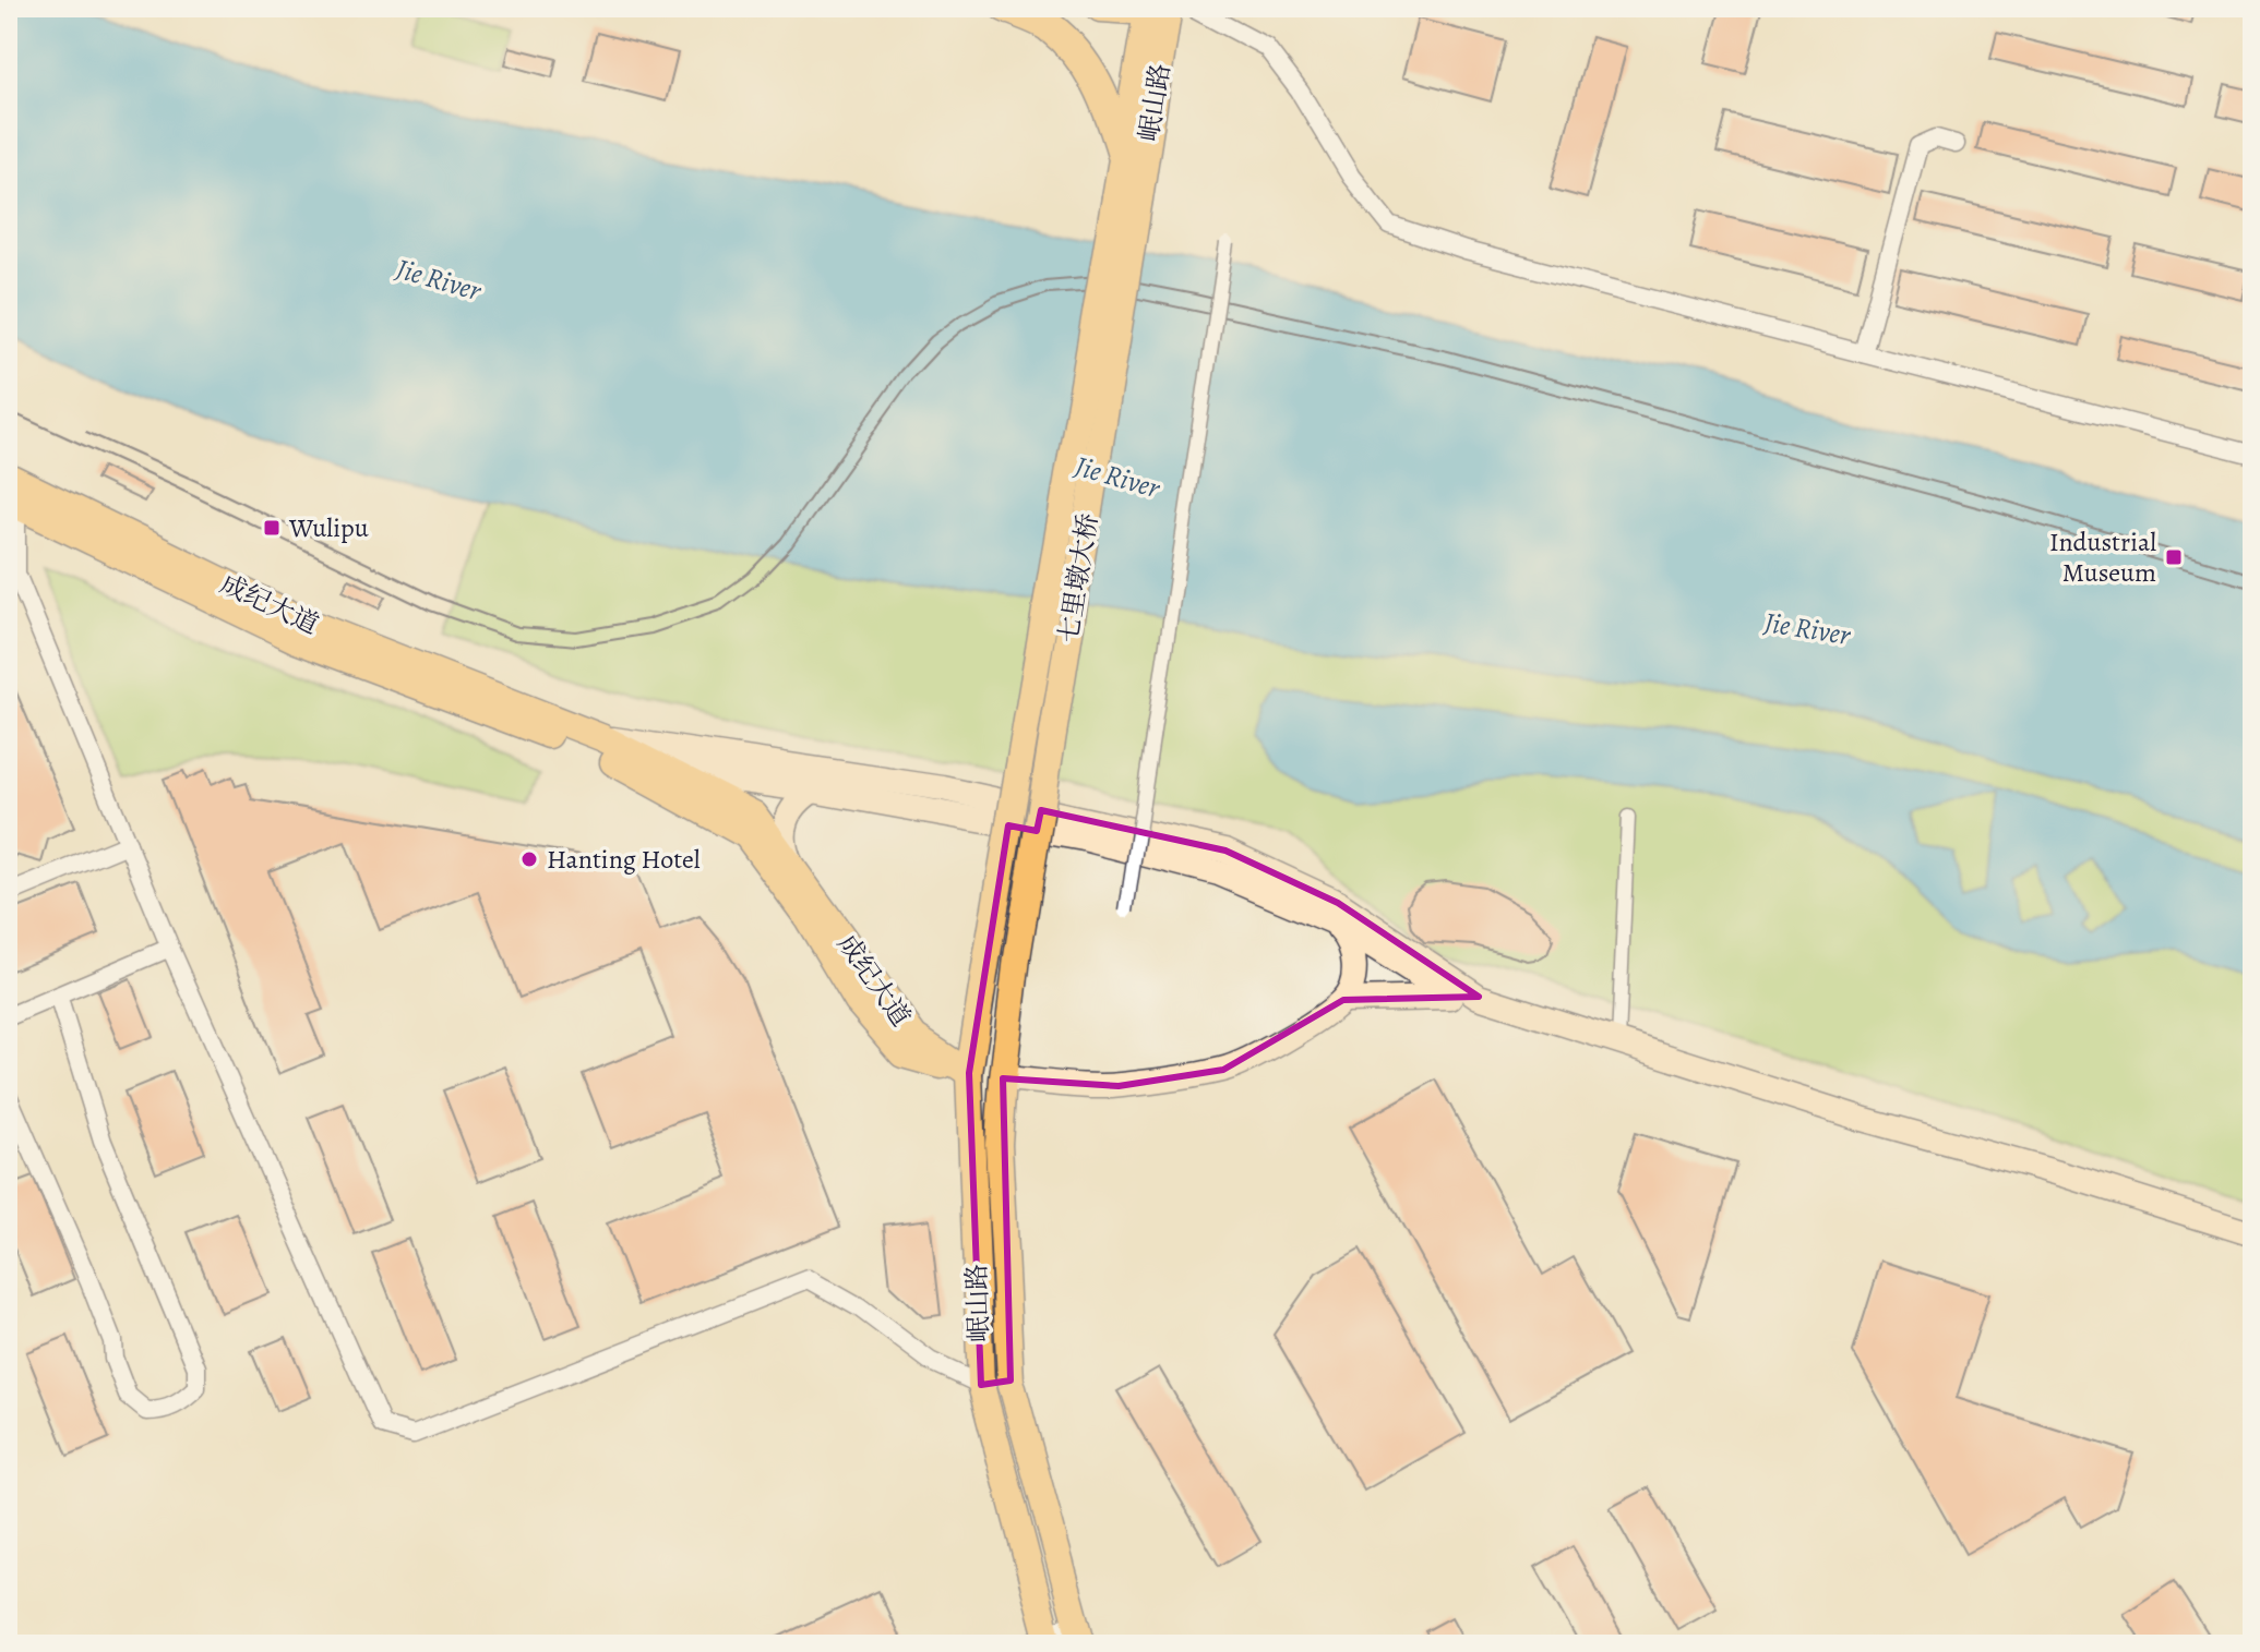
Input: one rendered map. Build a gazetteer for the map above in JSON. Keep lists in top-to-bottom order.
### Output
{
  "streets": {
    "main road": ["岷山路", "七里墩大桥", "成纪大道"]
  },
  "crossings": [
    ["岷山路", "七里墩大桥"],
    ["岷山路", "成纪大道"]
  ],
  "water": ["Jie River"],
  "places": {
    "transit": ["Wulipu", "Industrial Museum"],
    "other": ["Hanting Hotel"]
  }
}
